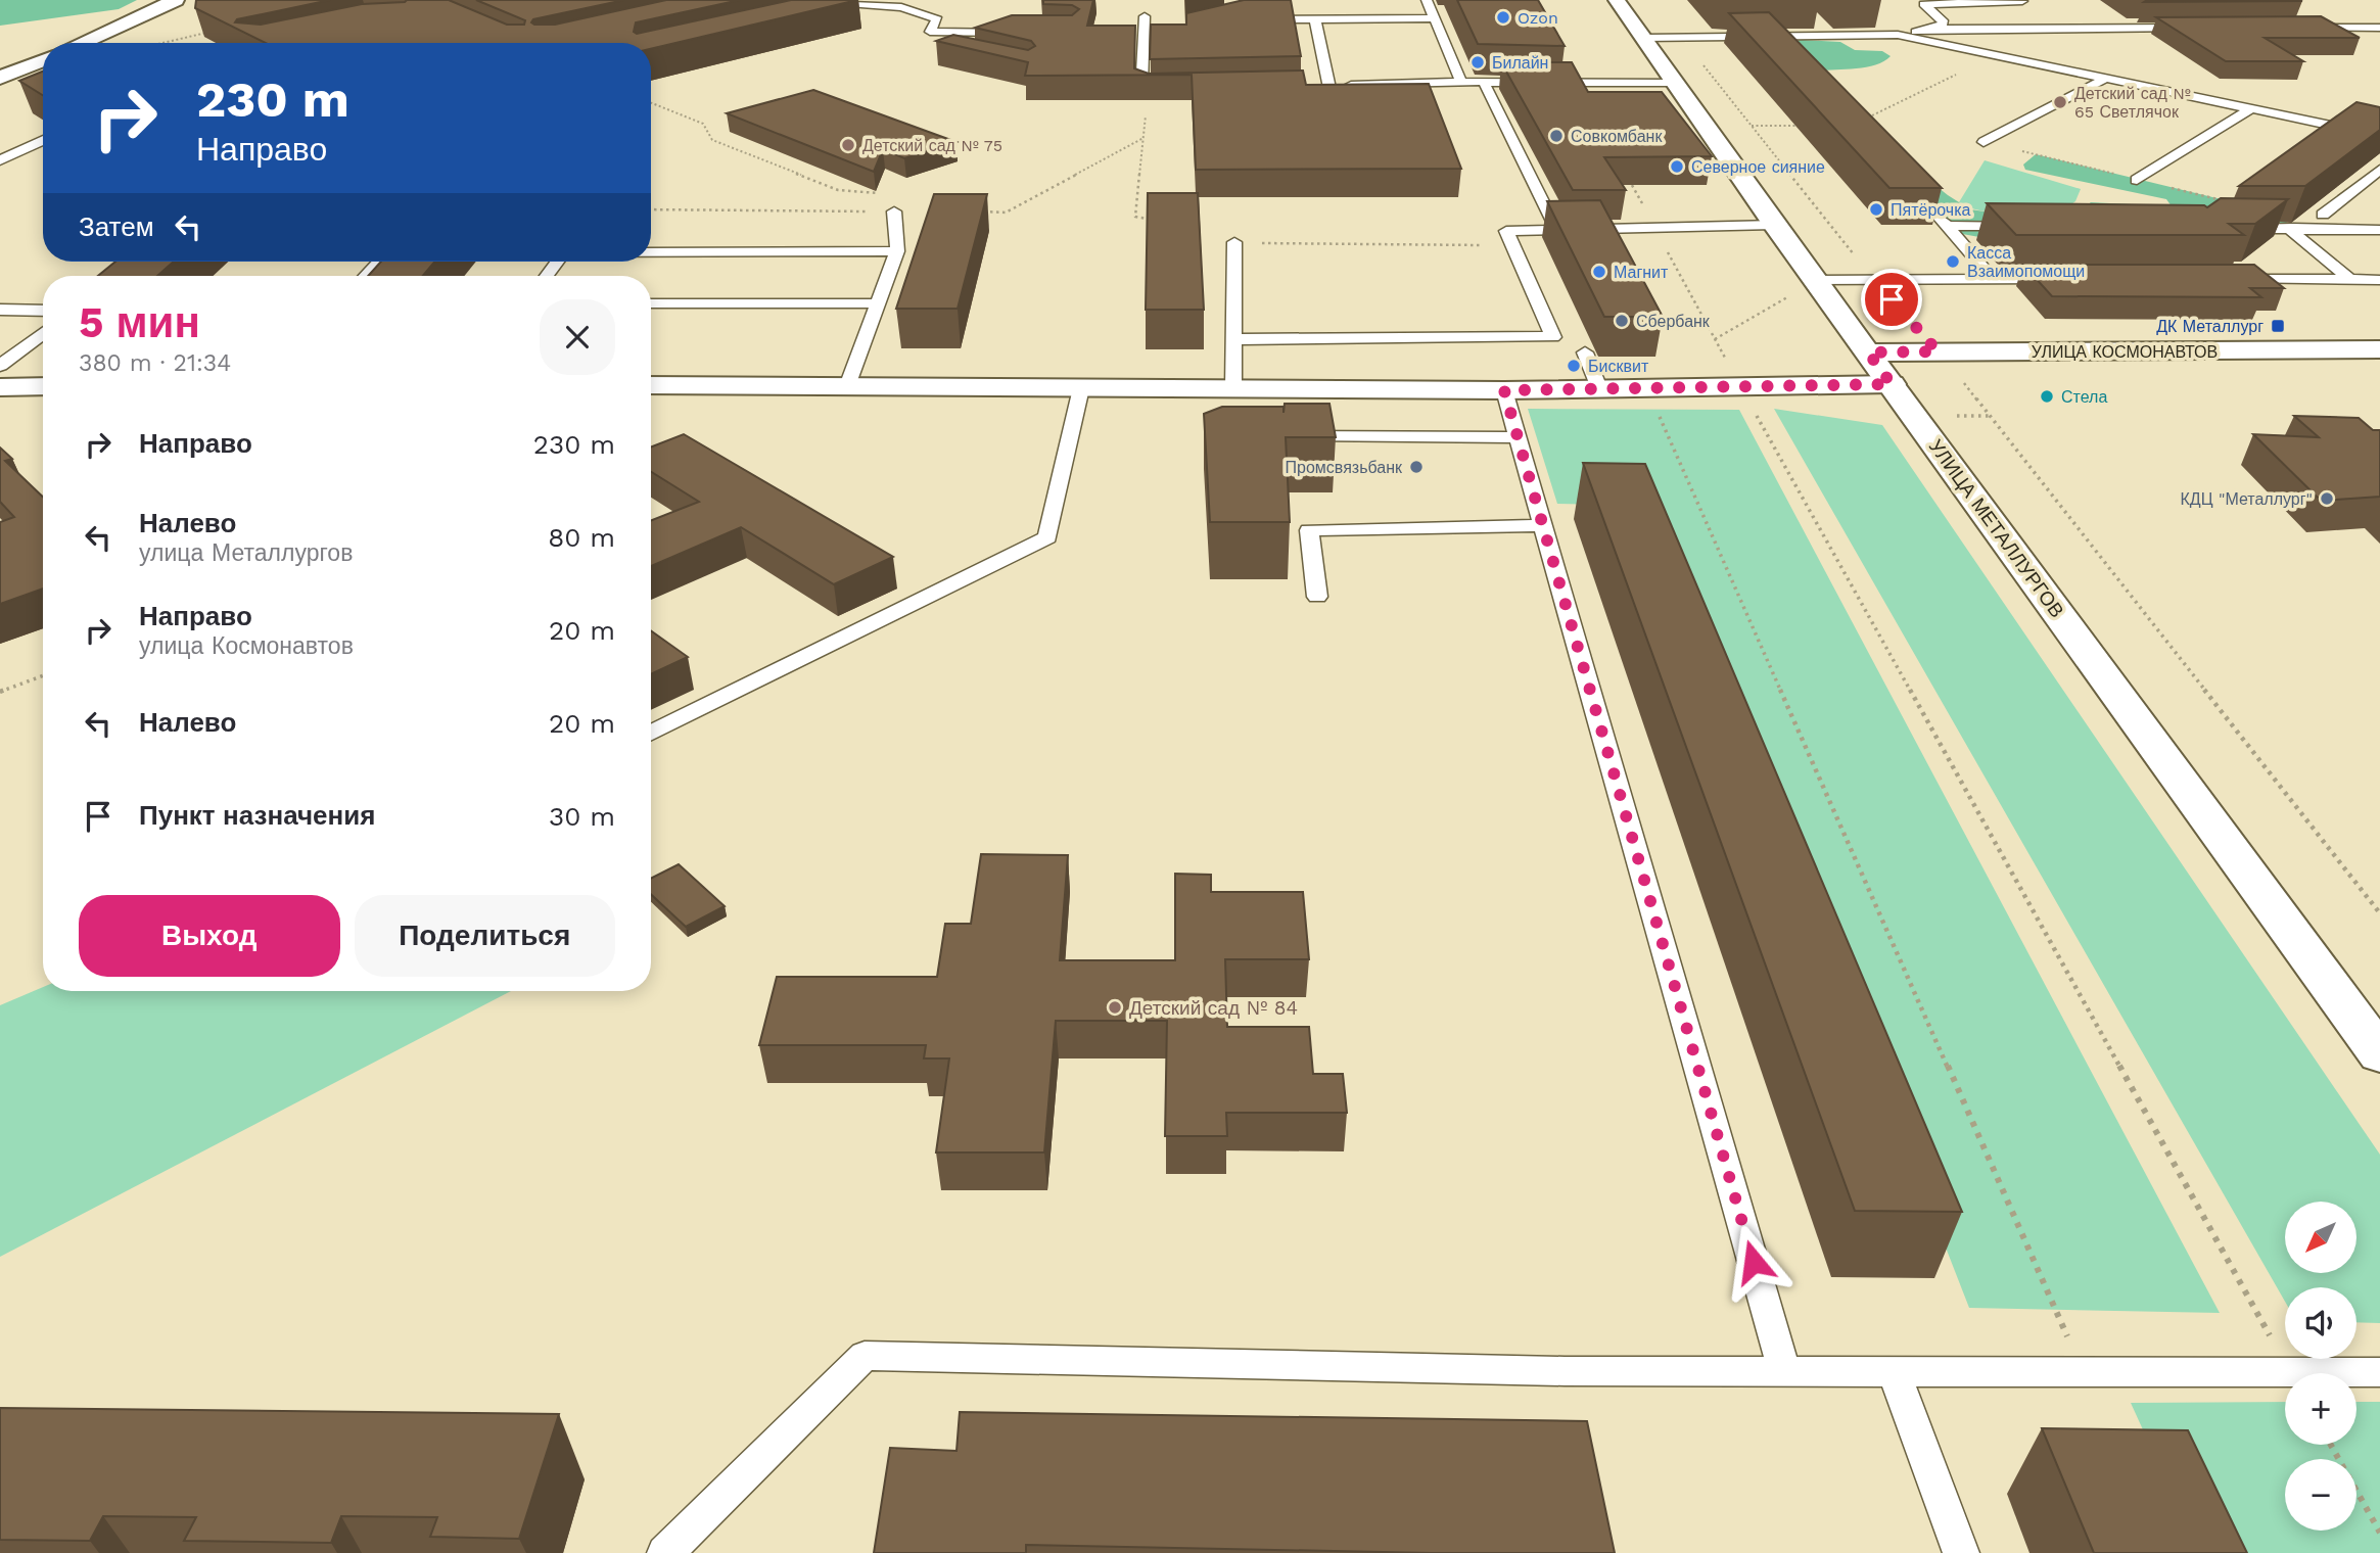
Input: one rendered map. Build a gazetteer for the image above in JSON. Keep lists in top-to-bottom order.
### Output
{
  "streets": {
    "main road": ["УЛИЦА КОСМОНАВТОВ", "УЛИЦА МЕТАЛЛУРГОВ"]
  },
  "crossings": [
    ["УЛИЦА КОСМОНАВТОВ", "УЛИЦА МЕТАЛЛУРГОВ"]
  ],
  "places": {
    "other": [
      "Ozon",
      "Билайн",
      "Детский сад № 65 Светлячок",
      "Совкомбанк",
      "Детский сад № 75",
      "Северное сияние",
      "Пятёрочка",
      "Касса Взаимопомощи",
      "Магнит",
      "Сбербанк",
      "Бисквит",
      "Стела",
      "Промсвязьбанк",
      "КДЦ \"Металлург\"",
      "Детский сад № 84"
    ],
    "transit": ["ДК Металлург"]
  },
  "north": "bottom left",
  "page": {
    "turn": ["230 m", "Направо"],
    "then": "Затем",
    "heading": ["5 мин", "380 m · 21:34"],
    "list": [
      {
        "name": "Направо",
        "value": "230 m"
      },
      {
        "name": "Налево",
        "note": "улица Металлургов",
        "value": "80 m"
      },
      {
        "name": "Направо",
        "note": "улица Космонавтов",
        "value": "20 m"
      },
      {
        "name": "Налево",
        "value": "20 m"
      },
      {
        "name": "Пункт назначения",
        "value": "30 m"
      }
    ],
    "buttons": ["Выход", "Поделиться"],
    "map_buttons": ["+", "−"]
  }
}
